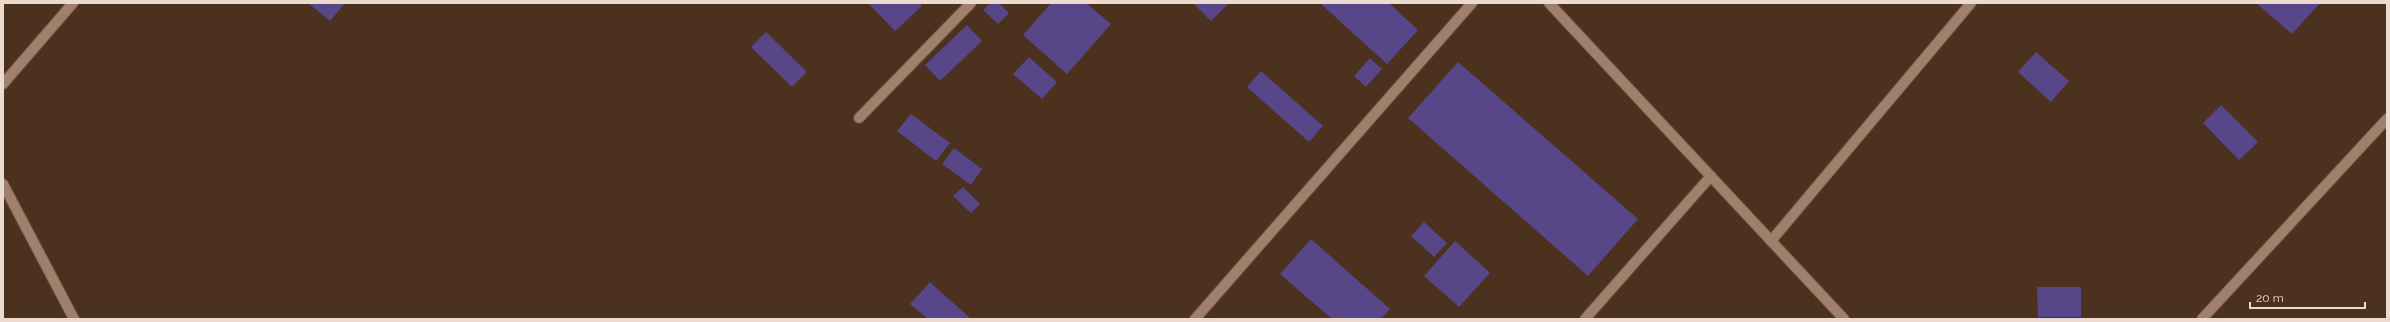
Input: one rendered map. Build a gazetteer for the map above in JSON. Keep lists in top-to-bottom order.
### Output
{
  "scale_bar": "20 m"
}
